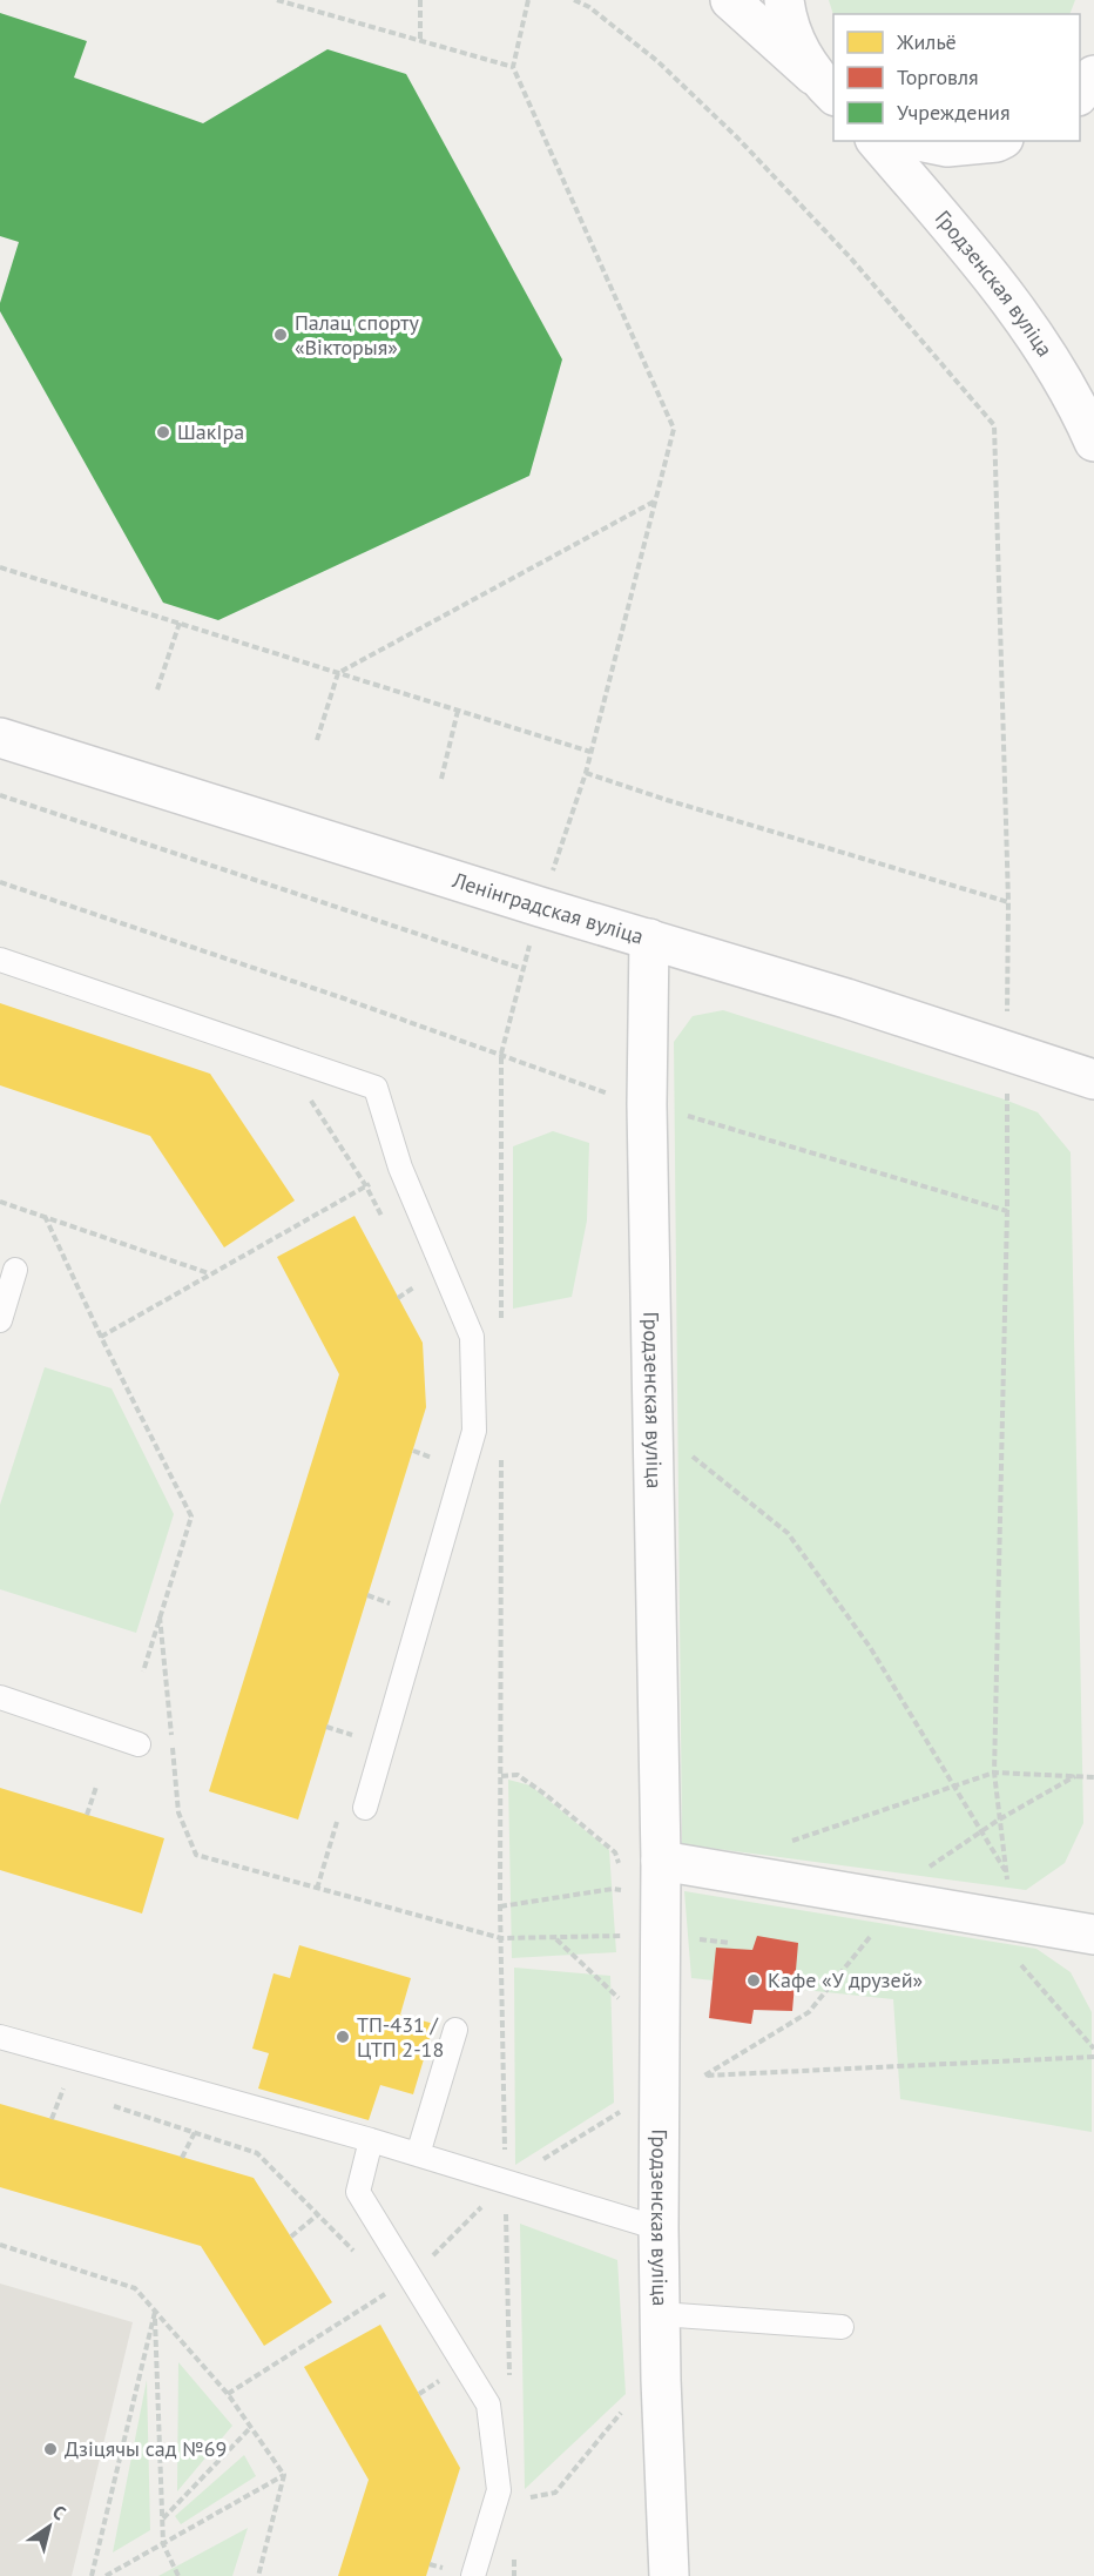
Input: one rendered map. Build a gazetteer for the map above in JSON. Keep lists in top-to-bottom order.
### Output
{
  "streets": {
    "street": ["Гродзенская вуліца", "Ленінградская вуліца"]
  },
  "crossings": [
    ["Гродзенская вуліца", "Ленінградская вуліца"]
  ],
  "places": [
    "Палац спорту «Вікторыя»",
    "ШакІра",
    "Кафе «У друзей»",
    "ТП-431 / ЦТП 2-18",
    "Дзіцячы сад №69"
  ],
  "legend": ["Жильё", "Торговля", "Учреждения"],
  "north": "top right"
}
